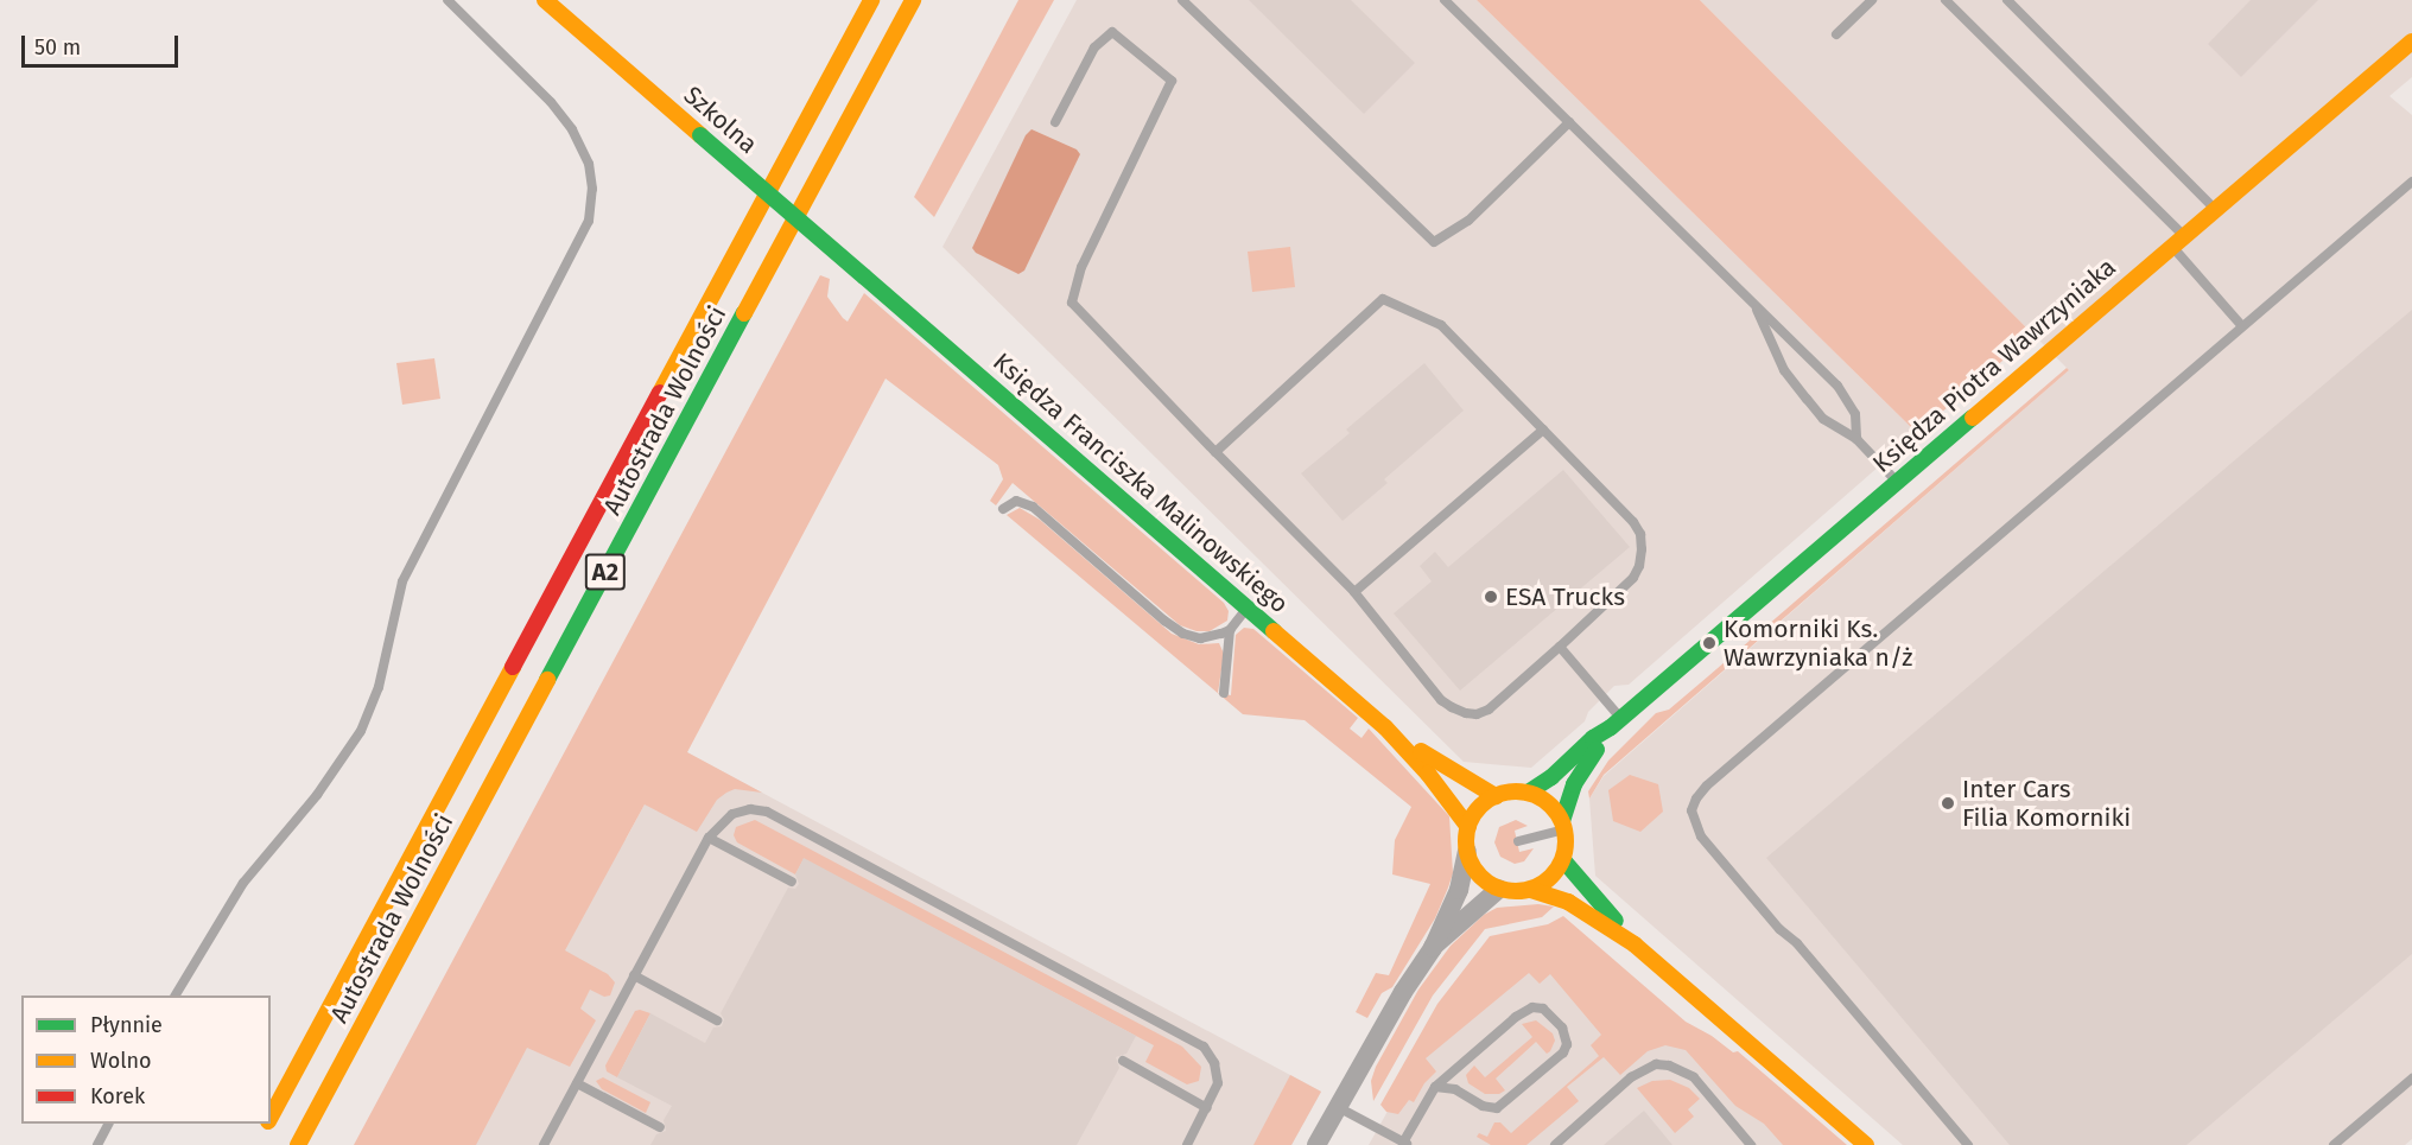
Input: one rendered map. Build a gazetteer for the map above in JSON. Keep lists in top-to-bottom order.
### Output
{
  "streets": {
    "main road": [
      "Szkolna",
      "Księdza Piotra Wawrzyniaka",
      "Autostrada Wolności",
      "Księdza Franciszka Malinowskiego",
      "A2"
    ]
  },
  "crossings": [
    ["Szkolna", "Księdza Franciszka Malinowskiego"],
    ["Księdza Piotra Wawrzyniaka", "Księdza Franciszka Malinowskiego"]
  ],
  "places": ["ESA Trucks", "Komorniki Ks. Wawrzyniaka n/ż", "Inter Cars Filia Komorniki"],
  "legend": ["Płynnie", "Wolno", "Korek"],
  "scale_bar": "50 m"
}
